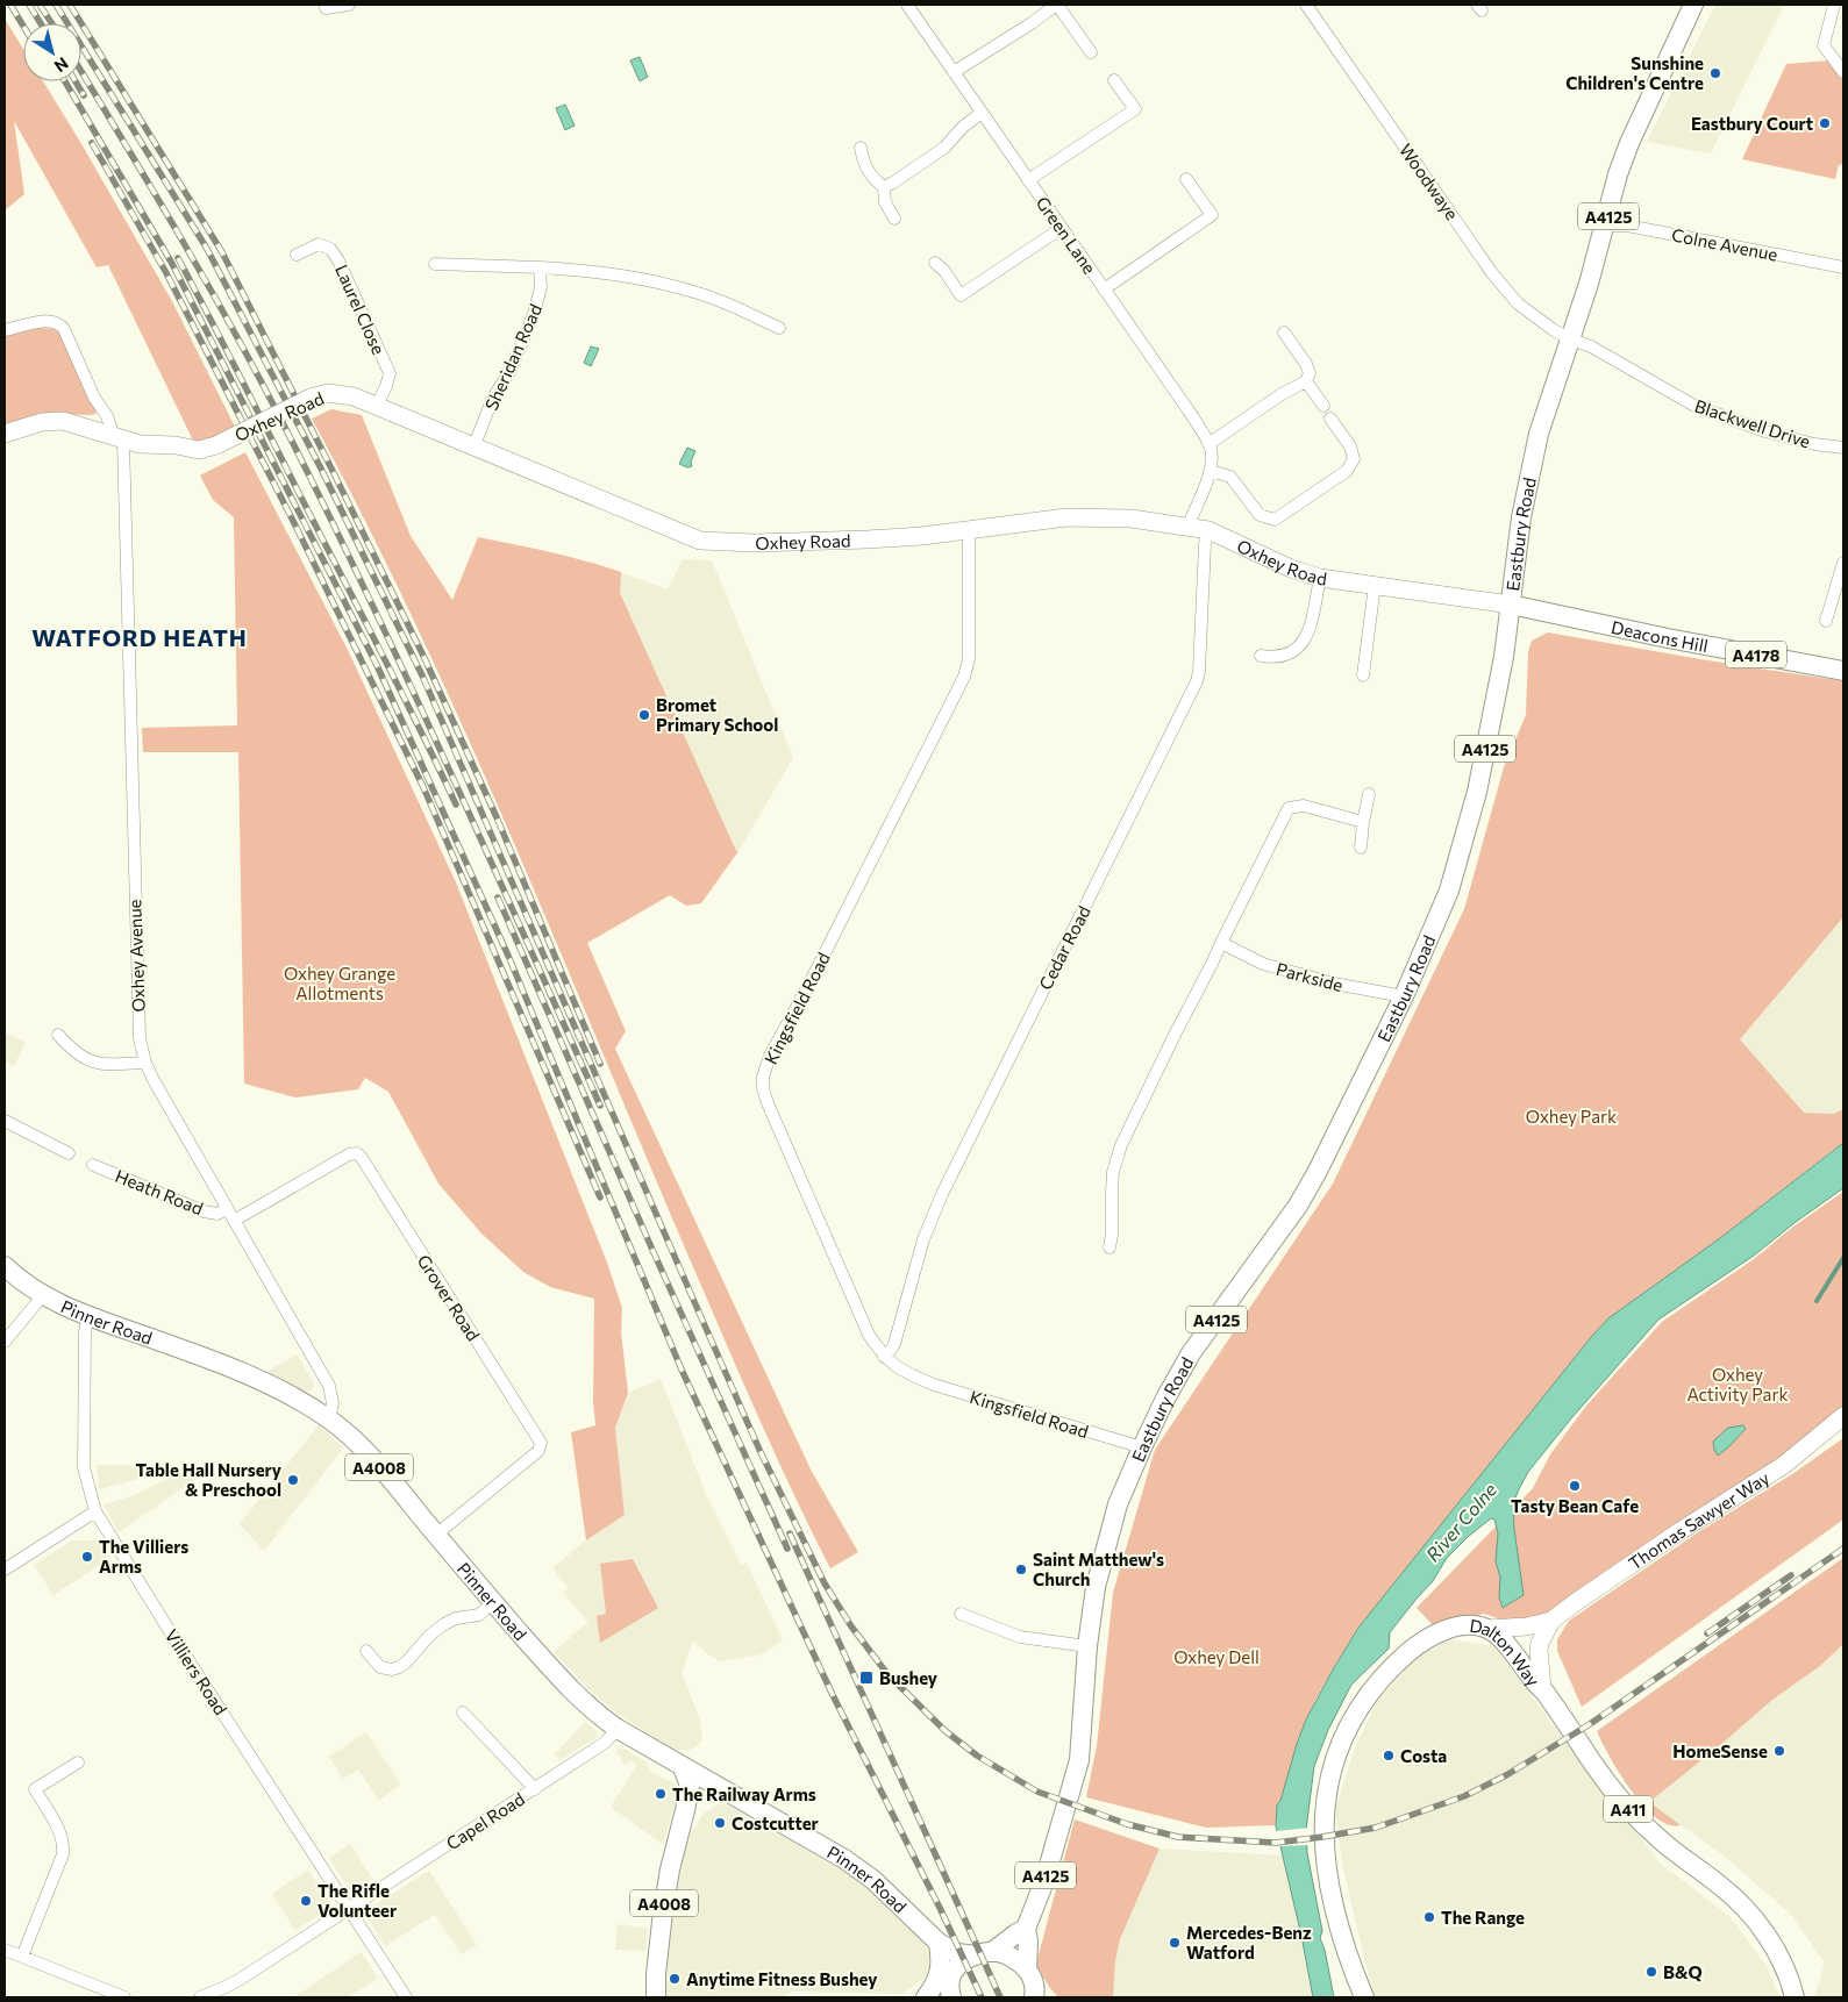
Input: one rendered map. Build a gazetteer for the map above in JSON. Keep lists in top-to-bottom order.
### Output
{
  "streets": {
    "main road": [
      "A4125",
      "Eastbury Road",
      "Deacons Hill",
      "A4178",
      "Pinner Road",
      "A4008",
      "Dalton Way",
      "A411"
    ],
    "street": [
      "Woodwaye",
      "Green Lane",
      "Colne Avenue",
      "Laurel Close",
      "Sheridan Road",
      "Oxhey Road",
      "Blackwell Drive",
      "Cedar Road",
      "Oxhey Avenue",
      "Parkside",
      "Kingsfield Road",
      "Heath Road",
      "Grover Road",
      "Thomas Sawyer Way",
      "Villiers Road",
      "Capel Road"
    ]
  },
  "crossings": [
    ["Woodwaye", "Blackwell Drive"],
    ["Woodwaye", "Eastbury Road"],
    ["Green Lane", "Oxhey Road"],
    ["Colne Avenue", "Eastbury Road"],
    ["Laurel Close", "Oxhey Road"],
    ["Sheridan Road", "Oxhey Road"],
    ["Oxhey Road", "Eastbury Road"],
    ["Oxhey Road", "Deacons Hill"],
    ["Oxhey Road", "Cedar Road"],
    ["Oxhey Road", "Oxhey Avenue"],
    ["Oxhey Road", "Kingsfield Road"],
    ["Blackwell Drive", "Eastbury Road"],
    ["Eastbury Road", "Deacons Hill"],
    ["Eastbury Road", "Parkside"],
    ["Eastbury Road", "Kingsfield Road"],
    ["Eastbury Road", "Pinner Road"],
    ["Cedar Road", "Kingsfield Road"],
    ["Oxhey Avenue", "Heath Road"],
    ["Oxhey Avenue", "Grover Road"],
    ["Oxhey Avenue", "Pinner Road"],
    ["Grover Road", "Pinner Road"],
    ["Pinner Road", "A4008"],
    ["Pinner Road", "Villiers Road"],
    ["Pinner Road", "Capel Road"],
    ["Thomas Sawyer Way", "Dalton Way"],
    ["Villiers Road", "Capel Road"]
  ],
  "districts": ["WATFORD HEATH"],
  "water": ["River Colne"],
  "parks": [
    "Oxhey Grange Allotments",
    "Oxhey Park",
    "Oxhey Activity Park",
    "Oxhey Dell"
  ],
  "places": {
    "other": [
      "Sunshine Children's Centre",
      "Eastbury Court",
      "Bromet Primary School",
      "Table Hall Nursery & Preschool",
      "Tasty Bean Cafe",
      "The Villiers Arms",
      "Saint Matthew's Church",
      "HomeSense",
      "Costa",
      "The Railway Arms",
      "Costcutter",
      "The Rifle Volunteer",
      "The Range",
      "Mercedes-Benz Watford",
      "B&Q",
      "Anytime Fitness Bushey"
    ],
    "transit": ["Bushey"]
  },
  "north": "bottom right"
}
